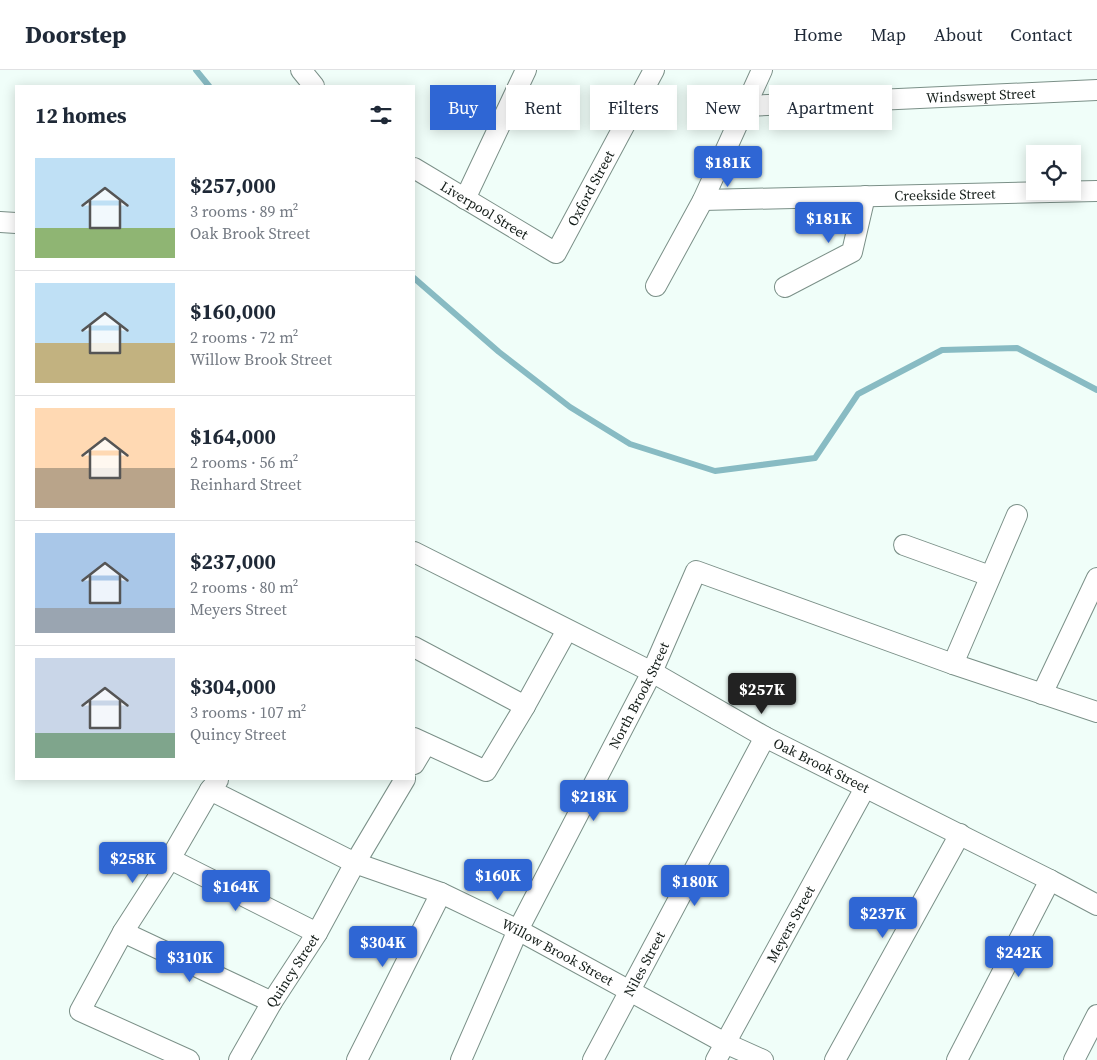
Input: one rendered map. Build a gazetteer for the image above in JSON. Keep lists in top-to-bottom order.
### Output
{
  "streets": {
    "street": [
      "Windswept Street",
      "Oxford Street",
      "Creekside Street",
      "Liverpool Street",
      "North Brook Street",
      "Oak Brook Street",
      "Meyers Street",
      "Willow Brook Street",
      "Niles Street",
      "Quincy Street"
    ]
  },
  "crossings": [
    ["Oxford Street", "Liverpool Street"],
    ["North Brook Street", "Oak Brook Street"],
    ["North Brook Street", "Willow Brook Street"],
    ["Oak Brook Street", "Meyers Street"],
    ["Oak Brook Street", "Niles Street"],
    ["Meyers Street", "Willow Brook Street"],
    ["Willow Brook Street", "Niles Street"],
    ["Willow Brook Street", "Quincy Street"]
  ],
  "page": {
    "header": "Doorstep",
    "nav": [
      "Home",
      "Map",
      "About",
      "Contact"
    ],
    "chip": [
      "Buy",
      "Rent",
      "Filters",
      "New",
      "Apartment"
    ],
    "heading": "12 homes",
    "list": [
      {
        "name": "$257,000",
        "note": "3 rooms · 89 m² · Oak Brook Street"
      },
      {
        "name": "$160,000",
        "note": "2 rooms · 72 m² · Willow Brook Street"
      },
      {
        "name": "$164,000",
        "note": "2 rooms · 56 m² · Reinhard Street"
      },
      {
        "name": "$237,000",
        "note": "2 rooms · 80 m² · Meyers Street"
      },
      {
        "name": "$304,000",
        "note": "3 rooms · 107 m² · Quincy Street"
      }
    ],
    "price": [
      "$181K",
      "$181K",
      "$257K",
      "$218K",
      "$258K",
      "$160K",
      "$180K",
      "$164K",
      "$237K",
      "$304K",
      "$242K",
      "$310K"
    ]
  }
}
